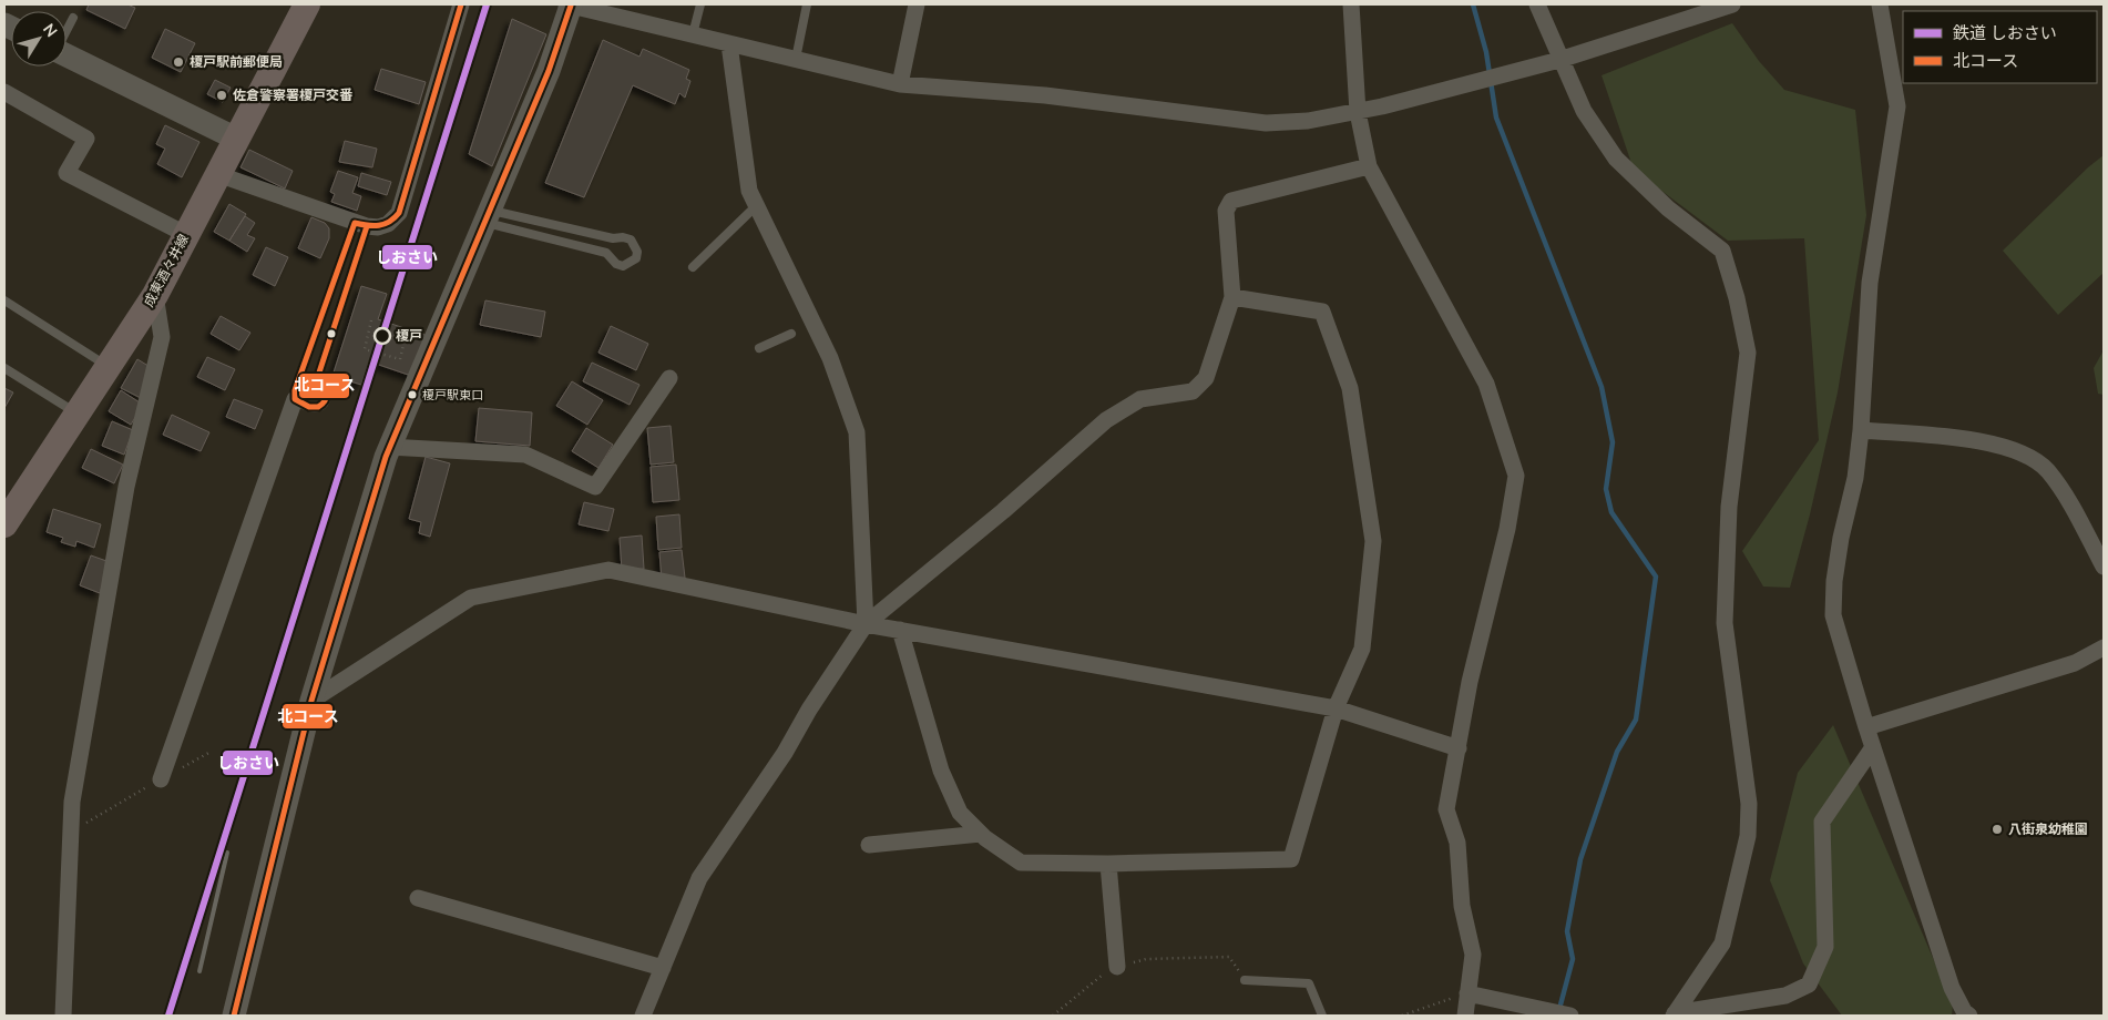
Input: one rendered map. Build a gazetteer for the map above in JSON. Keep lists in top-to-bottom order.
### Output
{
  "streets": {
    "main road": ["成東酒々井線"]
  },
  "places": [
    "榎戸駅前郵便局",
    "佐倉警察署榎戸交番",
    "榎戸",
    "榎戸駅東口",
    "八街泉幼稚園"
  ],
  "lines": ["rail line しおさい", "transit line 北コース"],
  "legend": ["鉄道 しおさい", "北コース"],
  "north": "top right"
}
